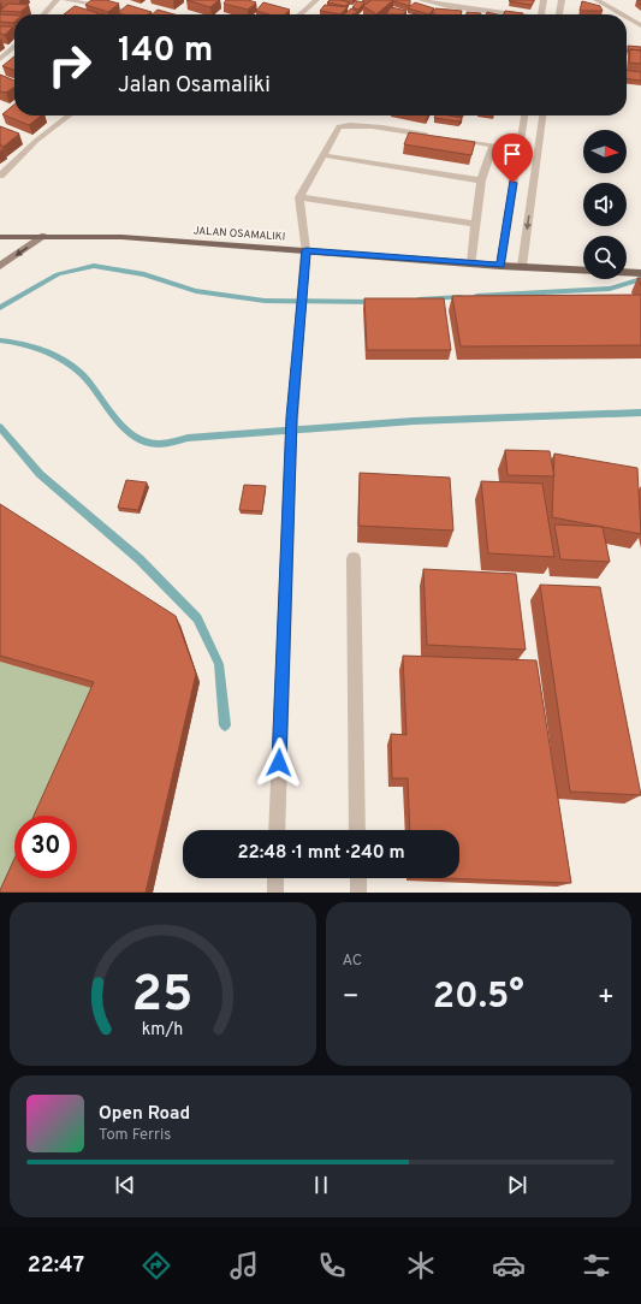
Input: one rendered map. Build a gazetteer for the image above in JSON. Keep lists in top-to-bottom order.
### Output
{
  "streets": {
    "main road": ["JALAN OSAMALIKI"]
  },
  "north": "right",
  "page": {
    "turn": ["140 m", "Jalan Osamaliki"],
    "limit": "30",
    "trip": "22:48 · 1 mnt · 240 m",
    "tile": "AC",
    "heat": ["−", "20.5°", "+"],
    "song": ["Open Road", "Tom Ferris"],
    "tabs": "22:47",
    "gauge": ["25", "km/h"]
  }
}
